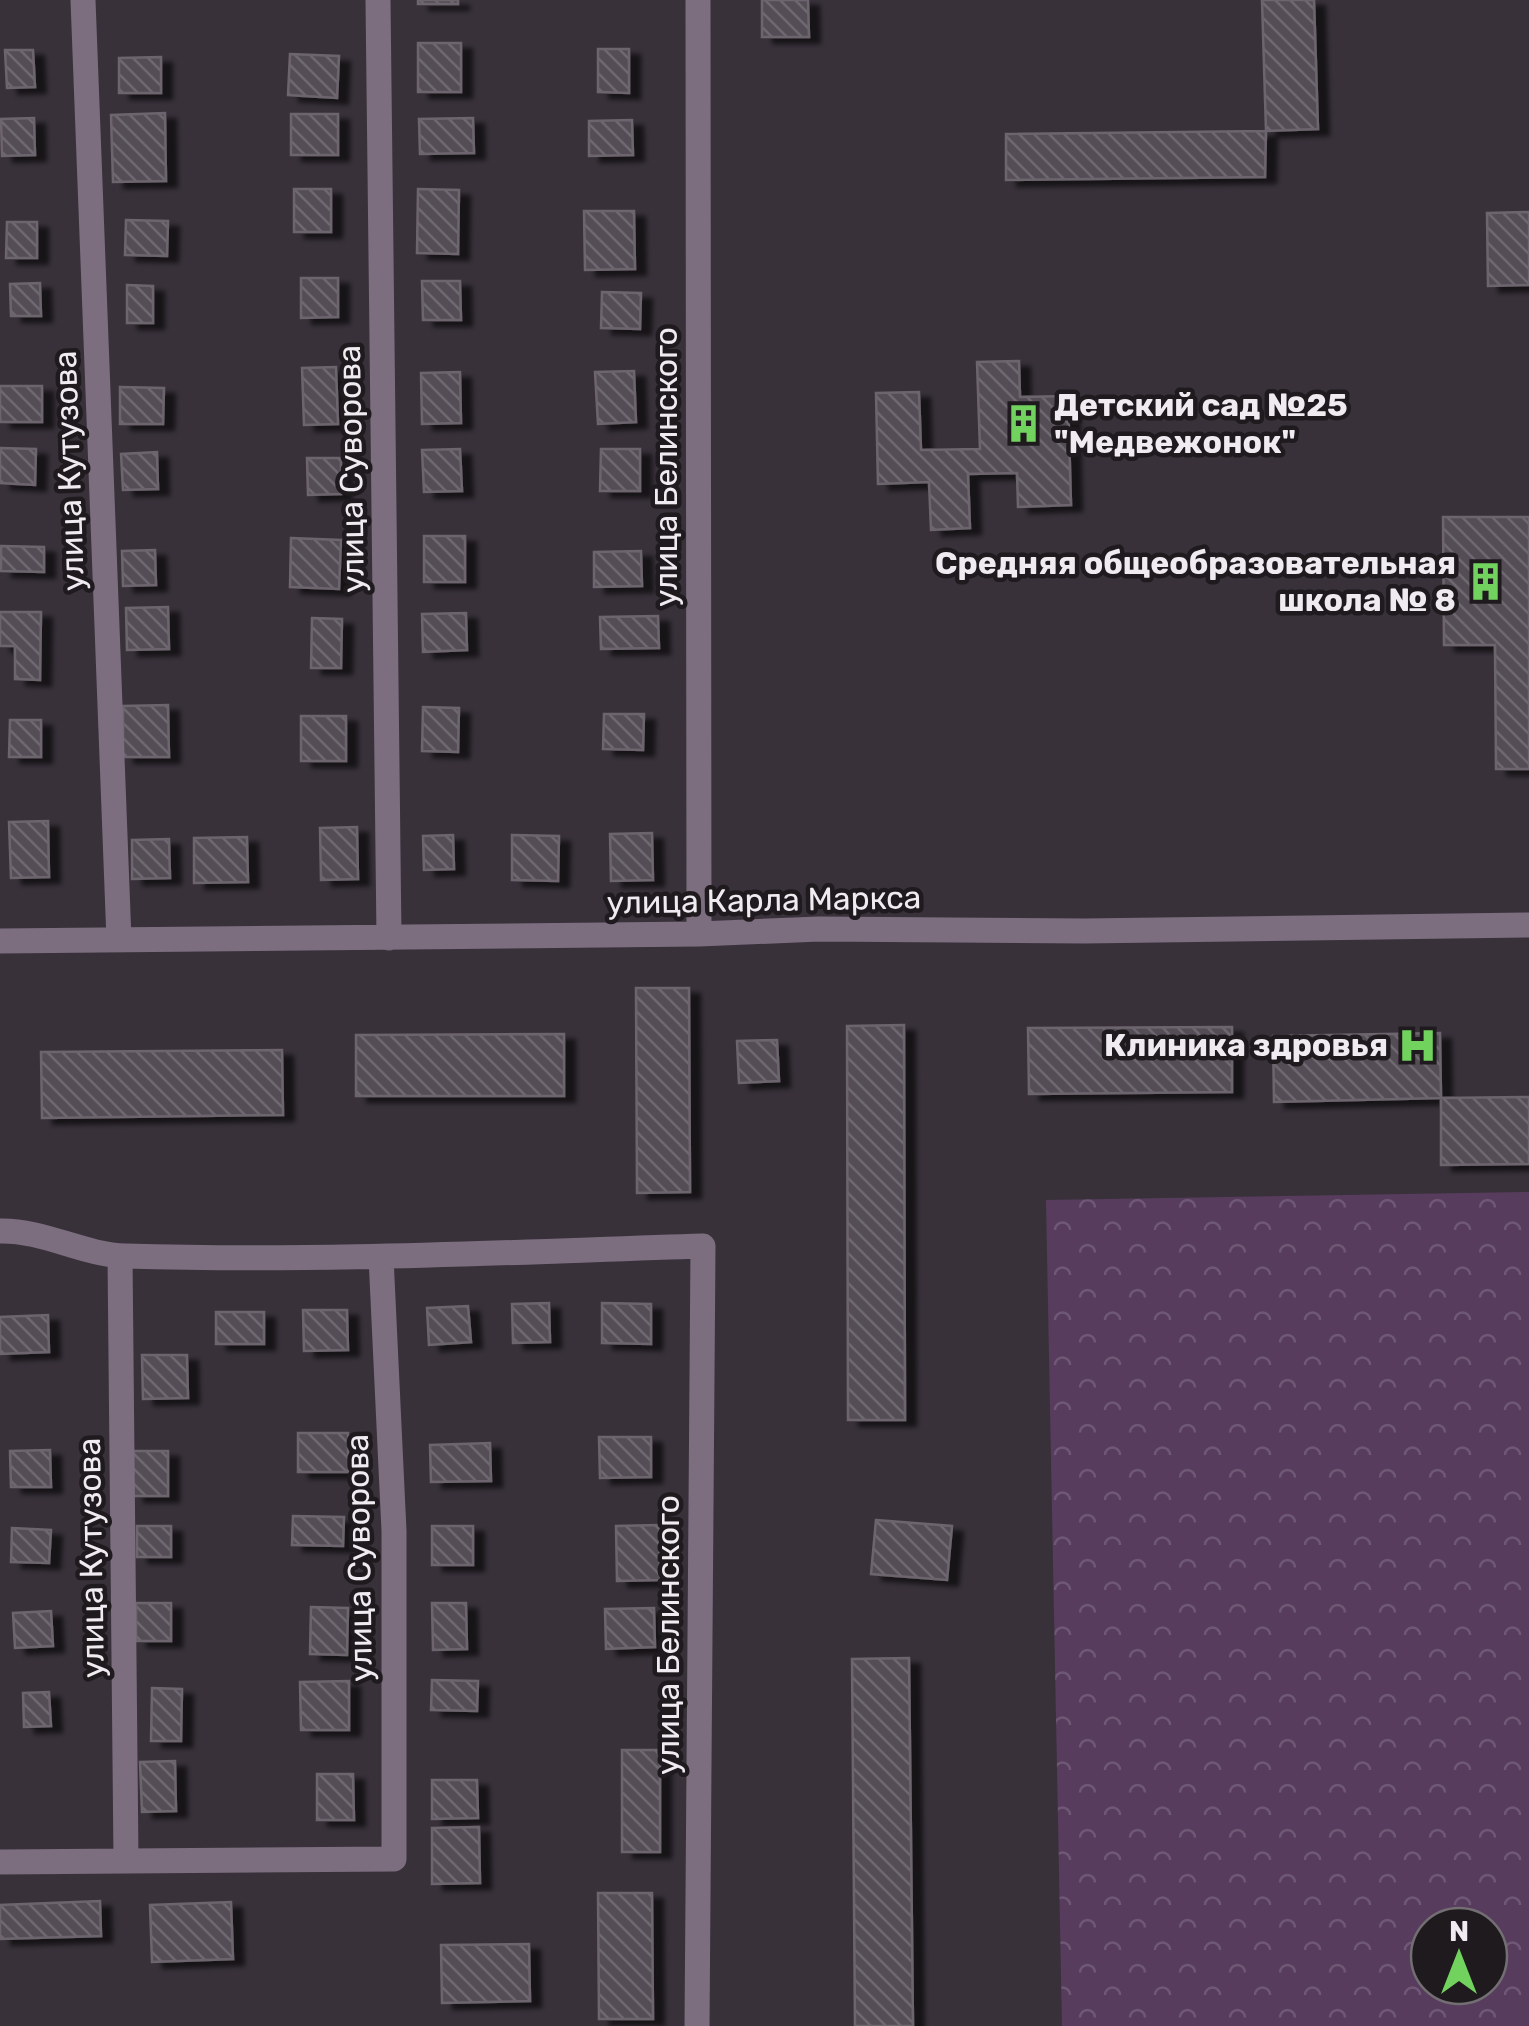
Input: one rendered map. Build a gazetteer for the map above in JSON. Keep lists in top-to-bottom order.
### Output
{
  "streets": {
    "street": [
      "улица Белинского",
      "улица Суворова",
      "улица Кутузова",
      "улица Карла Маркса"
    ]
  },
  "crossings": [
    ["улица Белинского", "улица Суворова"],
    ["улица Белинского", "улица Карла Маркса"],
    ["улица Суворова", "улица Кутузова"],
    ["улица Суворова", "улица Карла Маркса"],
    ["улица Кутузова", "улица Карла Маркса"]
  ],
  "places": {
    "building": ["Детский сад №25 \"Медвежонок\"", "Средняя общеобразовательная школа № 8"],
    "hospital": ["Клиника здровья"]
  },
  "north": "top"
}
